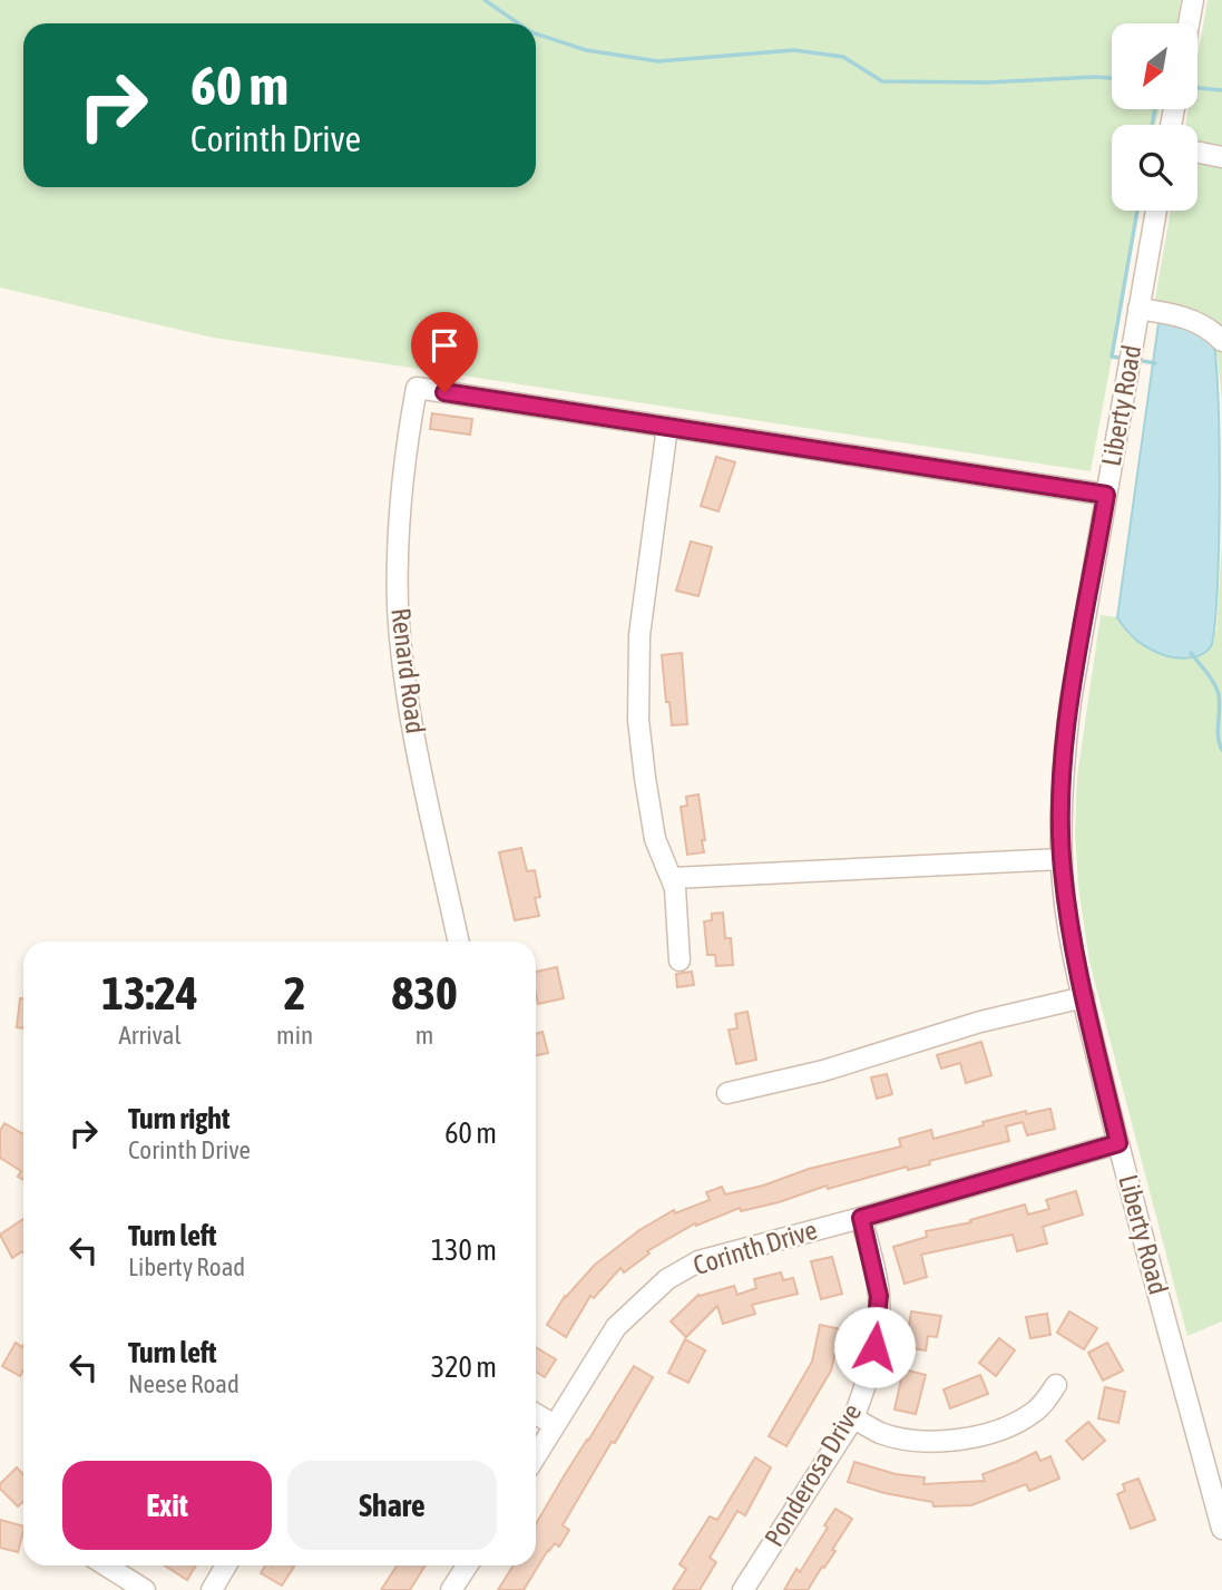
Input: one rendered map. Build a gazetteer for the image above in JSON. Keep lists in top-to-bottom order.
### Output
{
  "streets": {
    "street": [
      "Liberty Road",
      "Renard Road",
      "Corinth Drive",
      "Ponderosa Drive"
    ]
  },
  "crossings": [
    ["Liberty Road", "Corinth Drive"],
    ["Corinth Drive", "Ponderosa Drive"]
  ],
  "north": "bottom left",
  "page": {
    "turn": ["60 m", "Corinth Drive"],
    "eta": [
      "13:24",
      "Arrival",
      "2",
      "min",
      "830",
      "m"
    ],
    "list": [
      {
        "name": "Turn right",
        "note": "Corinth Drive",
        "value": "60 m"
      },
      {
        "name": "Turn left",
        "note": "Liberty Road",
        "value": "130 m"
      },
      {
        "name": "Turn left",
        "note": "Neese Road",
        "value": "320 m"
      }
    ],
    "buttons": ["Exit", "Share"]
  }
}
